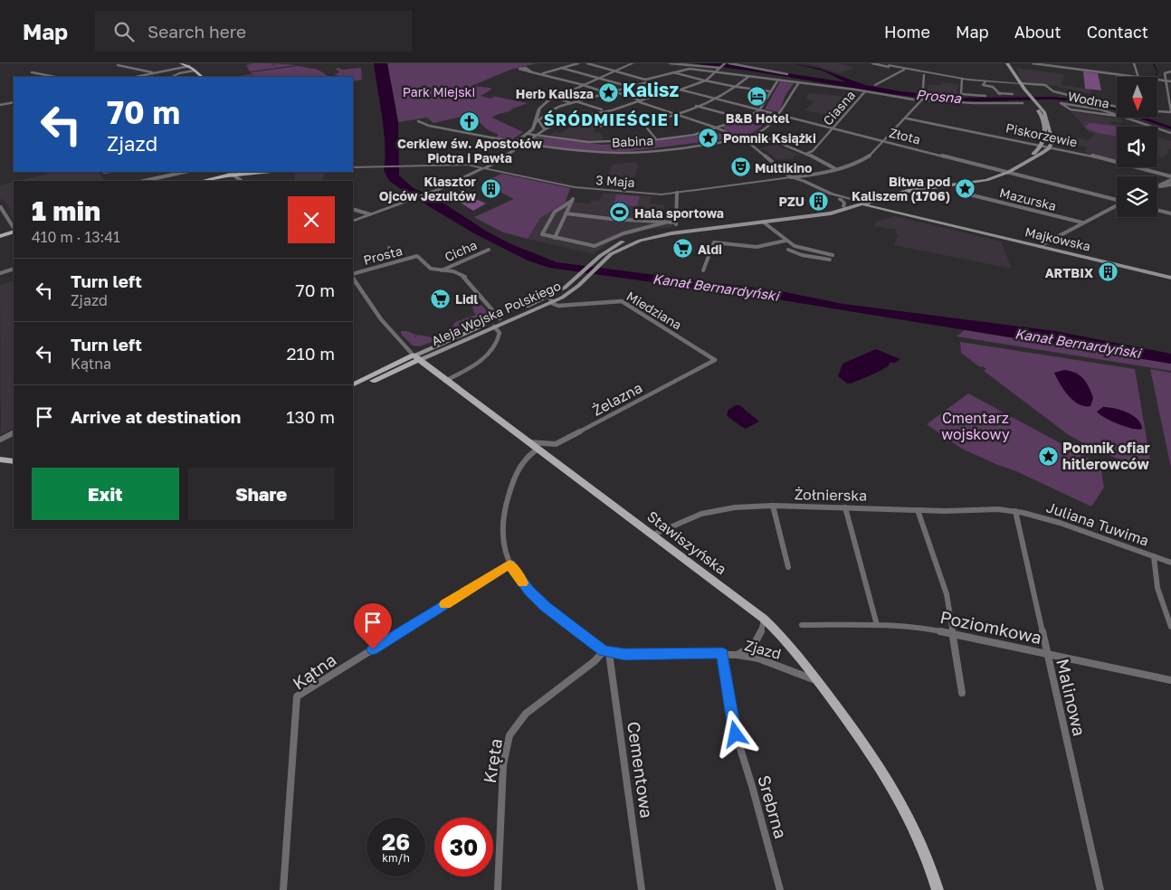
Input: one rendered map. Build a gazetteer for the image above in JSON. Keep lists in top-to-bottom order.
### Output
{
  "streets": {
    "main road": ["Majkowska", "Aleja Wojska Polskiego", "Stawiszyńska"],
    "street": [
      "Wodna",
      "Ciasna",
      "Piskorzewie",
      "Złota",
      "Babina",
      "3 Maja",
      "Mazurska",
      "Cicha",
      "Prosta",
      "Miedziana",
      "Żelazna",
      "Żołnierska",
      "Juliana Tuwima",
      "Poziomkowa",
      "Zjazd",
      "Kątna",
      "Malinowa",
      "Kręta",
      "Cementowa",
      "Srebrna"
    ]
  },
  "crossings": [
    ["Ciasna", "Złota"],
    ["Piskorzewie", "Aleja Wojska Polskiego"],
    ["Złota", "Babina"],
    ["Złota", "Aleja Wojska Polskiego"],
    ["3 Maja", "Majkowska"],
    ["Majkowska", "Aleja Wojska Polskiego"],
    ["Cicha", "Prosta"],
    ["Miedziana", "Aleja Wojska Polskiego"],
    ["Miedziana", "Żelazna"],
    ["Aleja Wojska Polskiego", "Stawiszyńska"],
    ["Żelazna", "Stawiszyńska"],
    ["Żołnierska", "Juliana Tuwima"],
    ["Żołnierska", "Stawiszyńska"],
    ["Żołnierska", "Malinowa"],
    ["Juliana Tuwima", "Malinowa"],
    ["Stawiszyńska", "Zjazd"],
    ["Poziomkowa", "Malinowa"],
    ["Zjazd", "Kręta"],
    ["Zjazd", "Cementowa"],
    ["Zjazd", "Srebrna"],
    ["Kręta", "Cementowa"]
  ],
  "districts": ["Kalisz", "ŚRÓDMIEŚCIE I"],
  "water": ["Prosna", "Kanał Bernardyński"],
  "parks": ["Park Miejski", "Cmentarz wojskowy"],
  "places": {
    "place": [
      "Herb Kalisza",
      "Pomnik Książki",
      "Bitwa pod Kaliszem (1706)",
      "Pomnik ofiar hitlerowców"
    ],
    "hotel": ["B&B Hotel"],
    "church": ["Cerkiew św. Apostołów Piotra i Pawła"],
    "theatre": ["Multikino"],
    "building": ["Klasztor Ojców Jezuitów", "PZU", "ARTBIX"],
    "sports": ["Hala sportowa"],
    "supermarket": ["Aldi", "Lidl"]
  },
  "north": "bottom",
  "page": {
    "header": "Map",
    "search": "Search here",
    "nav": [
      "Home",
      "Map",
      "About",
      "Contact"
    ],
    "turn": ["70 m", "Zjazd"],
    "heading": ["1 min", "410 m · 13:41"],
    "list": [
      {
        "name": "Turn left",
        "note": "Zjazd",
        "value": "70 m"
      },
      {
        "name": "Turn left",
        "note": "Kątna",
        "value": "210 m"
      },
      {
        "name": "Arrive at destination",
        "value": "130 m"
      }
    ],
    "buttons": ["Exit", "Share"],
    "speed": "26 km/h",
    "limit": "30"
  }
}
